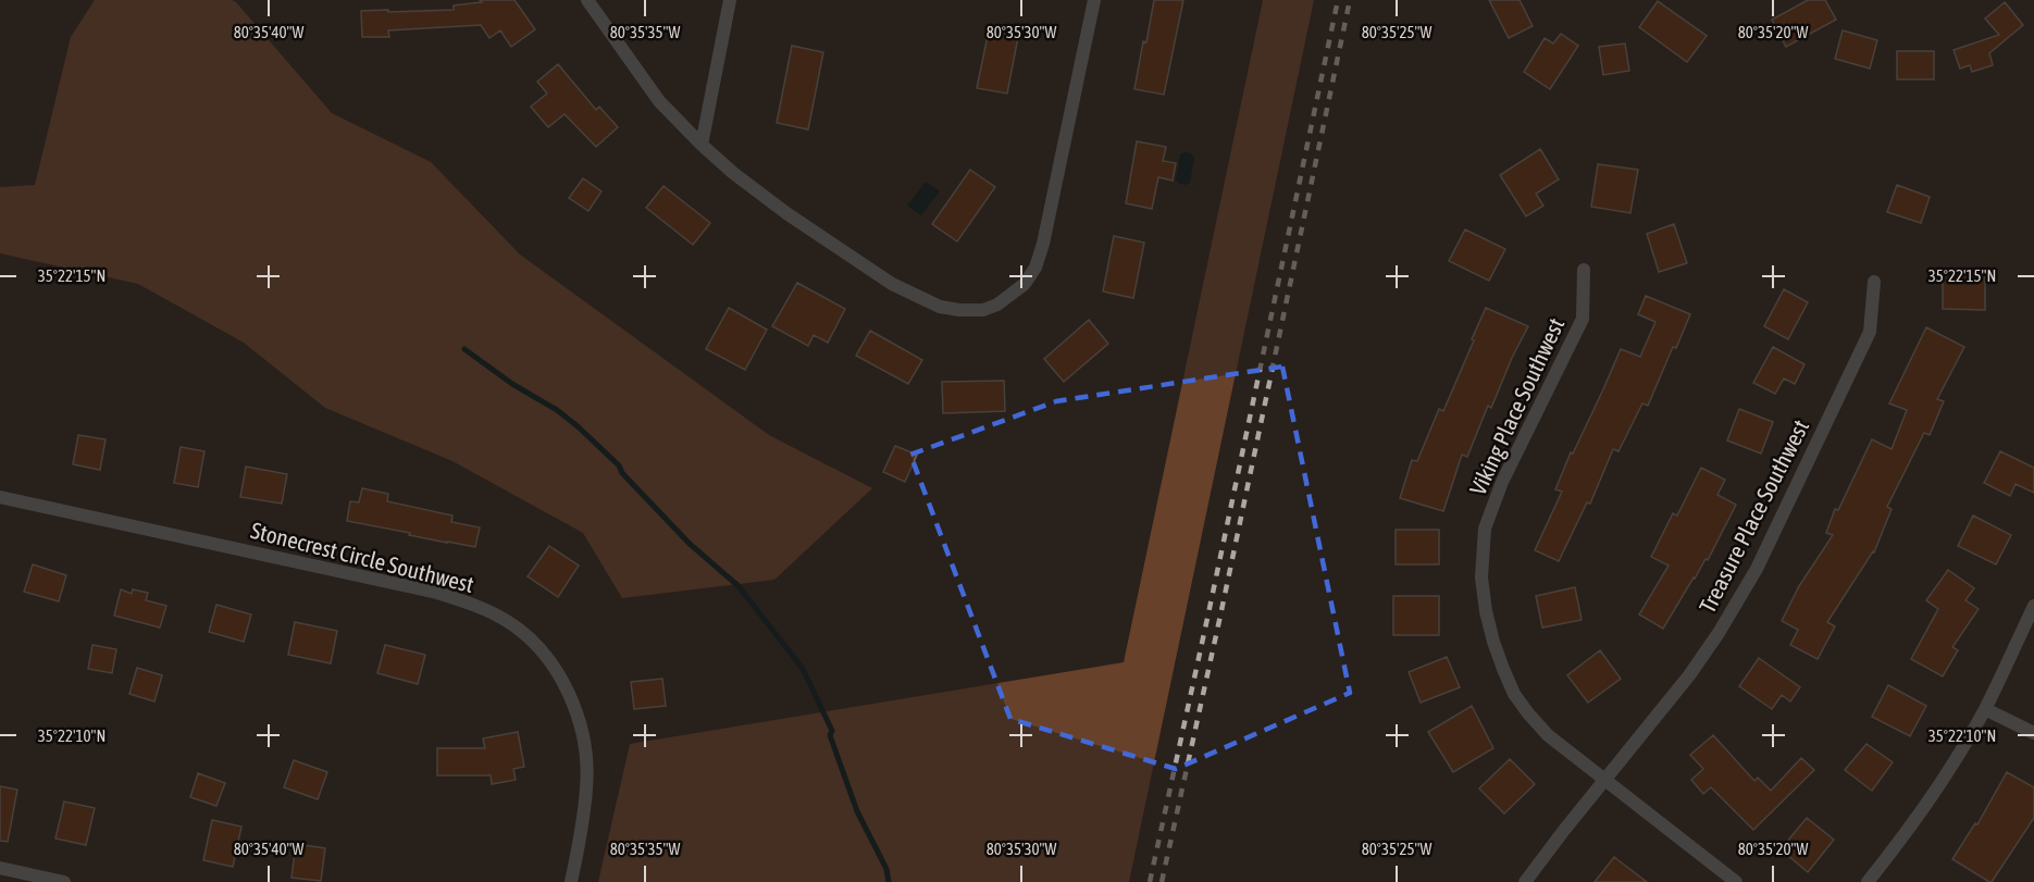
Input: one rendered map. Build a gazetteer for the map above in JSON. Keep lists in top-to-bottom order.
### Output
{
  "streets": {
    "street": ["Viking Place Southwest", "Treasure Place Southwest", "Stonecrest Circle Southwest"]
  },
  "crossings": [
    ["Viking Place Southwest", "Treasure Place Southwest"]
  ],
  "coordinates": [
    "80°35'40\"W",
    "80°35'35\"W",
    "80°35'30\"W",
    "80°35'25\"W",
    "80°35'20\"W",
    "35°22'15\"N",
    "35°22'10\"N"
  ]
}
